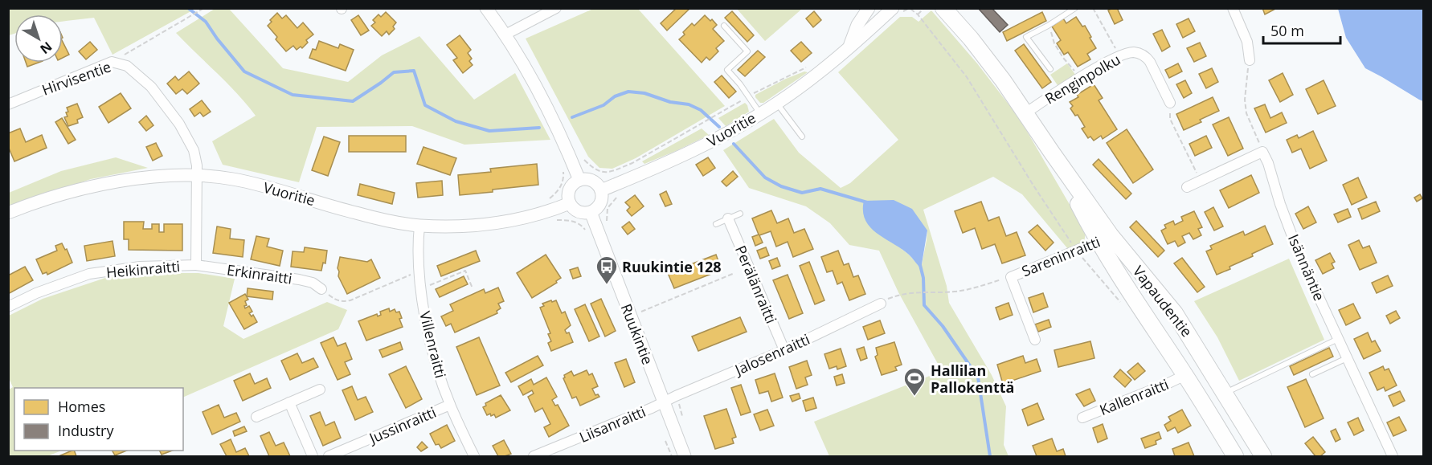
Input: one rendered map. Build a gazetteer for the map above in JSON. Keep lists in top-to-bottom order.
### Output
{
  "streets": {
    "main road": ["Vapaudentie"],
    "street": [
      "Hirvisentie",
      "Renginpolku",
      "Vuoritie",
      "Sareninraitti",
      "Isännäntie",
      "Heikinraitti",
      "Erkinraitti",
      "Perälänraitti",
      "Ruukintie",
      "Villenraitti",
      "Jalosenraitti",
      "Kallenraitti",
      "Liisanraitti",
      "Jussinraitti"
    ]
  },
  "crossings": [
    ["Hirvisentie", "Vuoritie"],
    ["Hirvisentie", "Heikinraitti"],
    ["Renginpolku", "Vapaudentie"],
    ["Vuoritie", "Heikinraitti"],
    ["Vuoritie", "Ruukintie"],
    ["Vuoritie", "Villenraitti"],
    ["Sareninraitti", "Vapaudentie"],
    ["Heikinraitti", "Erkinraitti"],
    ["Perälänraitti", "Jalosenraitti"],
    ["Vapaudentie", "Kallenraitti"],
    ["Ruukintie", "Jalosenraitti"],
    ["Ruukintie", "Liisanraitti"],
    ["Villenraitti", "Jussinraitti"],
    ["Jalosenraitti", "Liisanraitti"]
  ],
  "places": {
    "bus stop": ["Ruukintie 128"],
    "sports": ["Hallilan Pallokenttä"]
  },
  "legend": ["Homes", "Industry"],
  "scale_bar": "50 m",
  "north": "bottom right"
}
